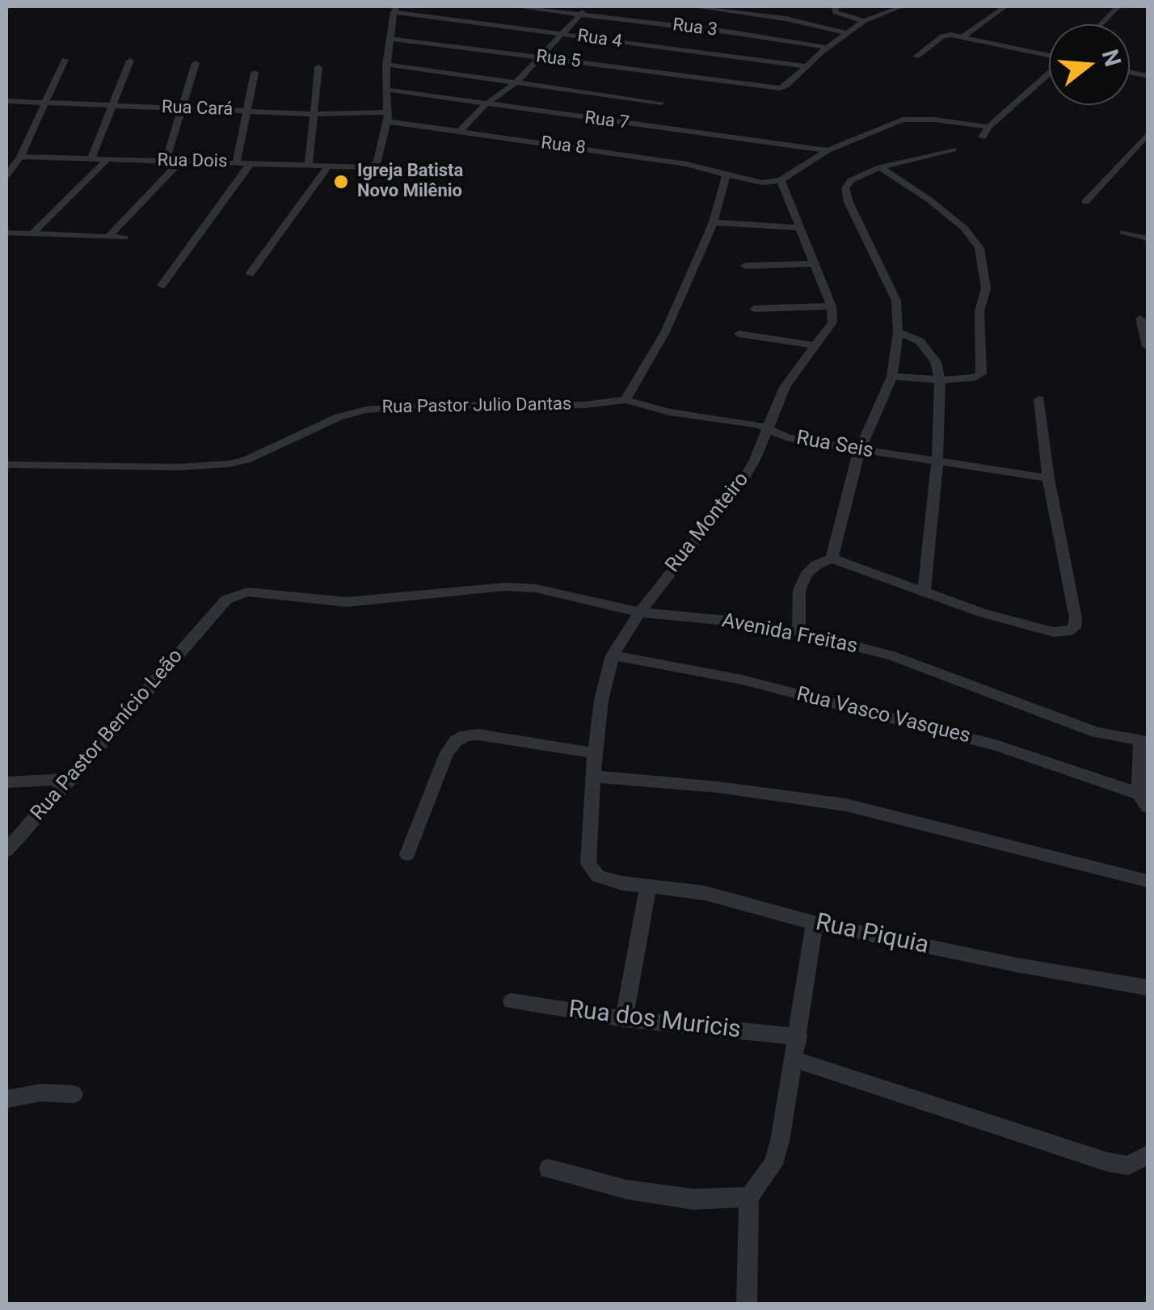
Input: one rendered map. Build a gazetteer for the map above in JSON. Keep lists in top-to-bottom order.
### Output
{
  "streets": {
    "street": [
      "Rua 3",
      "Rua 4",
      "Rua 5",
      "Rua Cará",
      "Rua 7",
      "Rua 8",
      "Rua Dois",
      "Rua Pastor Julio Dantas",
      "Rua Seis",
      "Rua Monteiro",
      "Avenida Freitas",
      "Rua Vasco Vasques",
      "Rua Pastor Benício Leão",
      "Rua Piquia",
      "Rua dos Muricis"
    ]
  },
  "crossings": [
    ["Rua 3", "Rua 5"],
    ["Rua 4", "Rua 5"],
    ["Rua Cará", "Rua 8"],
    ["Rua Cará", "Rua Dois"],
    ["Rua 8", "Rua Dois"],
    ["Rua Pastor Julio Dantas", "Rua Seis"],
    ["Rua Seis", "Rua Monteiro"],
    ["Rua Monteiro", "Avenida Freitas"],
    ["Rua Monteiro", "Rua Vasco Vasques"],
    ["Rua Monteiro", "Rua Piquia"],
    ["Avenida Freitas", "Rua Pastor Benício Leão"]
  ],
  "places": ["Igreja Batista Novo Milênio"],
  "north": "right"
}
